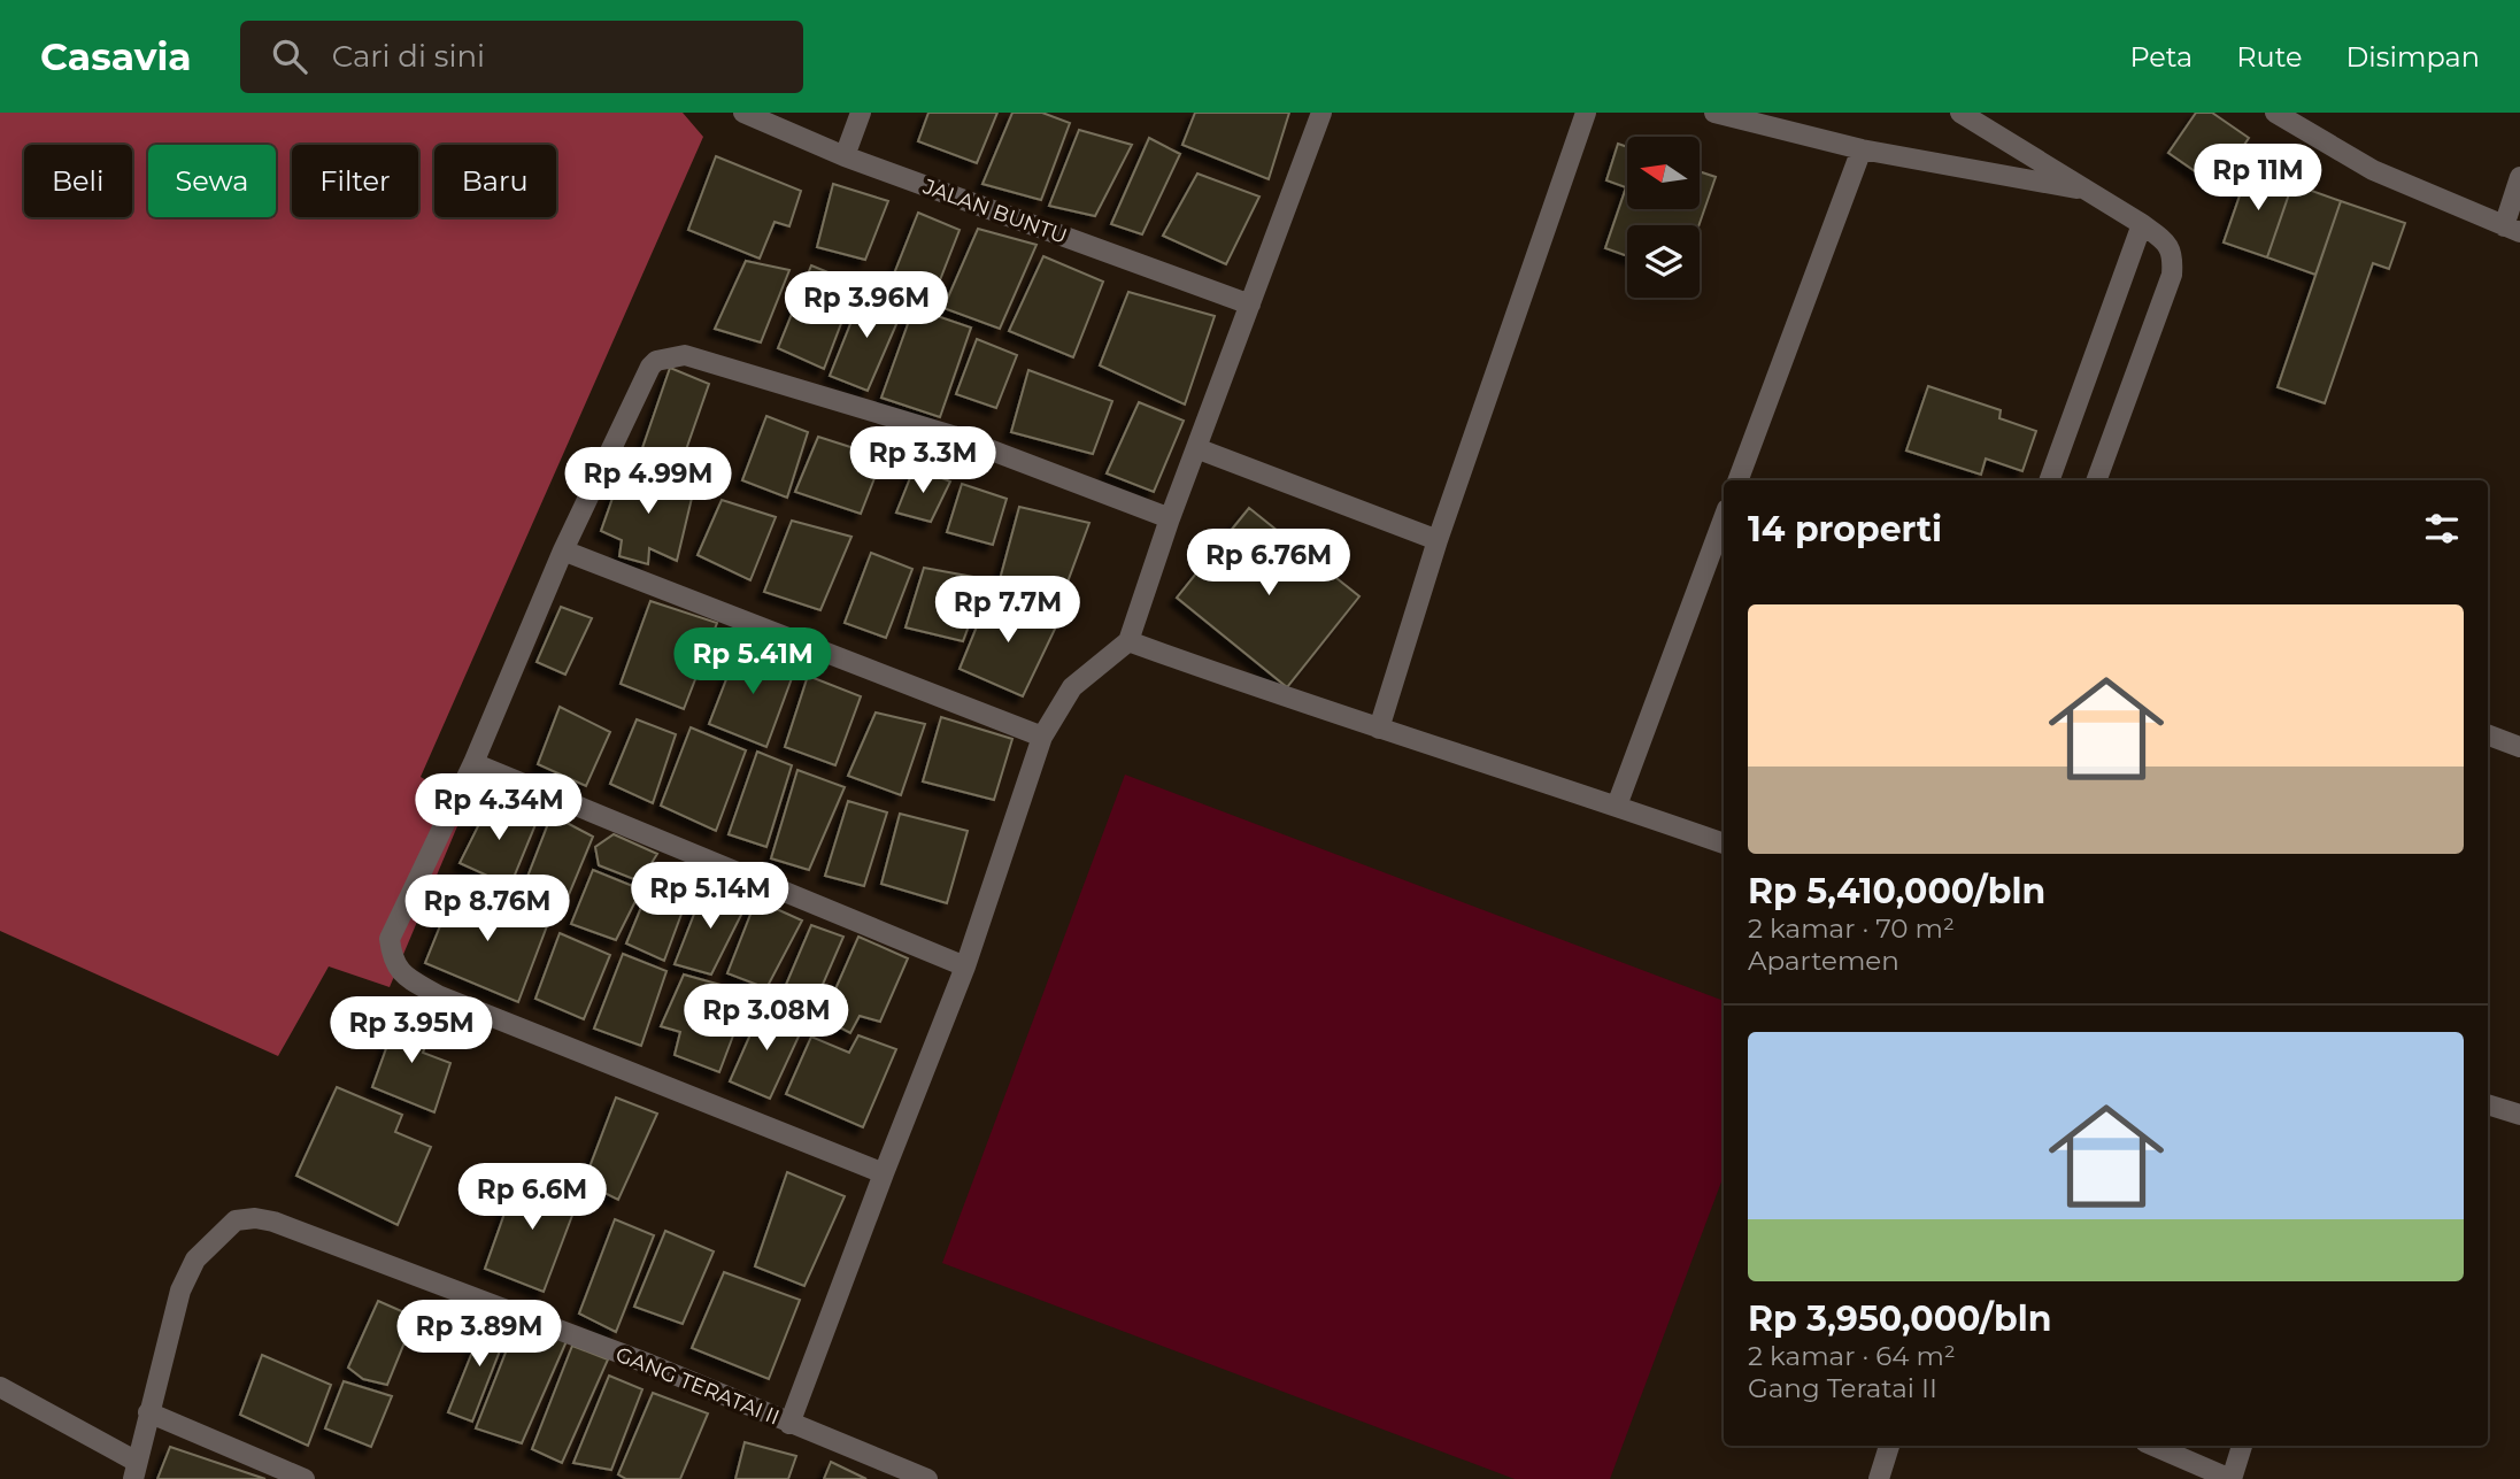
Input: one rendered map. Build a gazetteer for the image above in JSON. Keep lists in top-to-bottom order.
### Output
{
  "streets": {
    "street": ["JALAN BUNTU", "GANG TERATAI II"]
  },
  "north": "left",
  "page": {
    "header": "Casavia",
    "search": "Cari di sini",
    "nav": ["Peta", "Rute", "Disimpan"],
    "price": [
      "Rp 11M",
      "Rp 3.96M",
      "Rp 3.3M",
      "Rp 4.99M",
      "Rp 6.76M",
      "Rp 7.7M",
      "Rp 5.41M",
      "Rp 4.34M",
      "Rp 5.14M",
      "Rp 8.76M",
      "Rp 3.08M",
      "Rp 3.95M",
      "Rp 6.6M",
      "Rp 3.89M"
    ],
    "chip": [
      "Beli",
      "Sewa",
      "Filter",
      "Baru"
    ],
    "heading": "14 properti",
    "list": [
      {
        "name": "Rp 5,410,000/bln",
        "note": "2 kamar · 70 m² · Apartemen"
      },
      {
        "name": "Rp 3,950,000/bln",
        "note": "2 kamar · 64 m² · Gang Teratai II"
      }
    ]
  }
}
